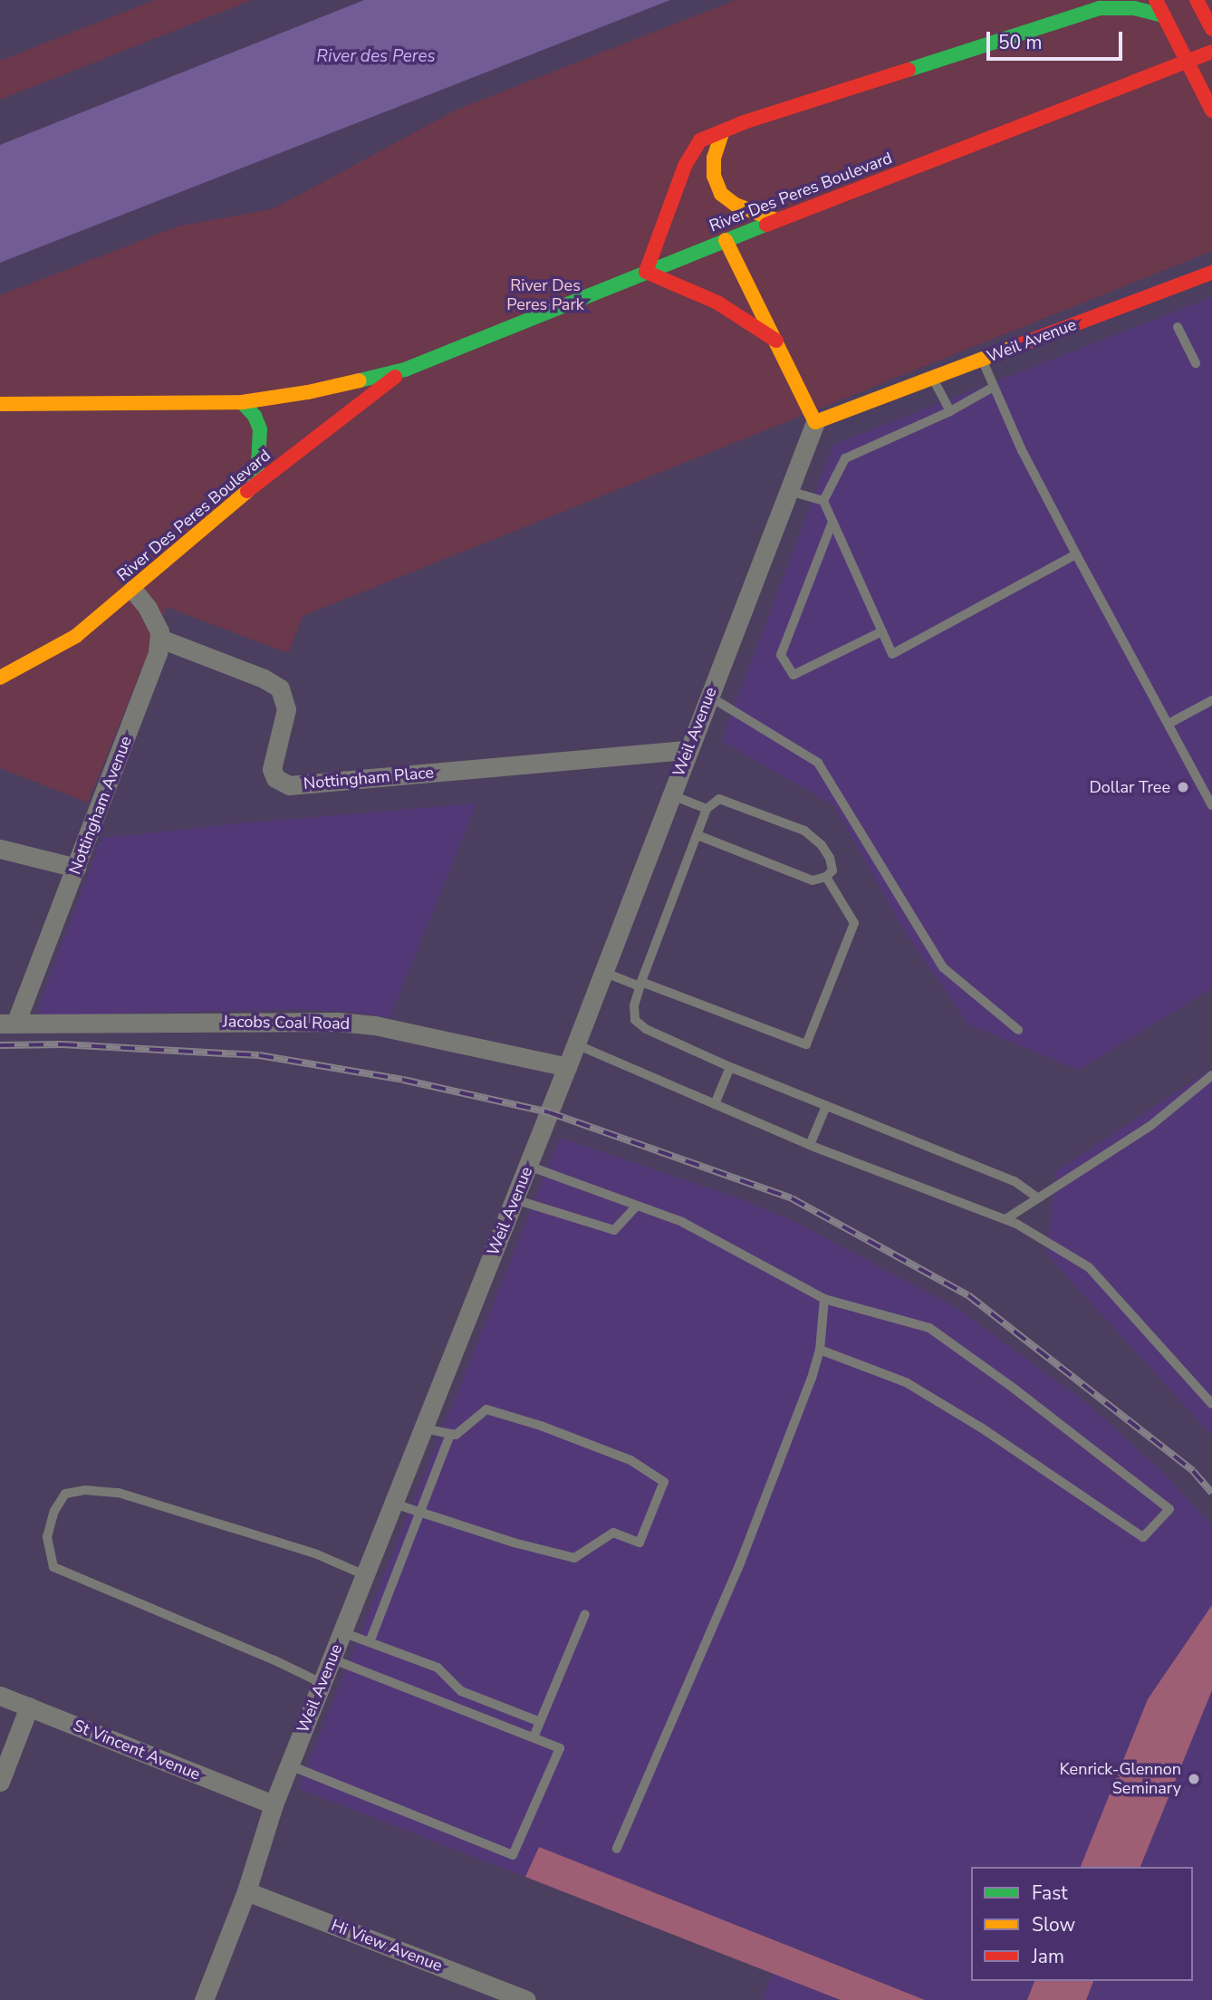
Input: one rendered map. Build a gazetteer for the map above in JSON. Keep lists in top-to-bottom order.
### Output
{
  "streets": {
    "main road": ["River Des Peres Boulevard", "Weil Avenue"],
    "street": [
      "Nottingham Place",
      "Nottingham Avenue",
      "Jacobs Coal Road",
      "St Vincent Avenue",
      "Hi View Avenue"
    ]
  },
  "crossings": [
    ["Weil Avenue", "Nottingham Place"],
    ["Weil Avenue", "Jacobs Coal Road"],
    ["Weil Avenue", "St Vincent Avenue"],
    ["Weil Avenue", "Hi View Avenue"],
    ["Nottingham Place", "Nottingham Avenue"],
    ["Nottingham Avenue", "Jacobs Coal Road"]
  ],
  "water": ["River des Peres"],
  "parks": ["River Des Peres Park"],
  "places": ["Dollar Tree", "Kenrick-Glennon Seminary"],
  "legend": ["Fast", "Slow", "Jam"],
  "scale_bar": "50 m"
}
